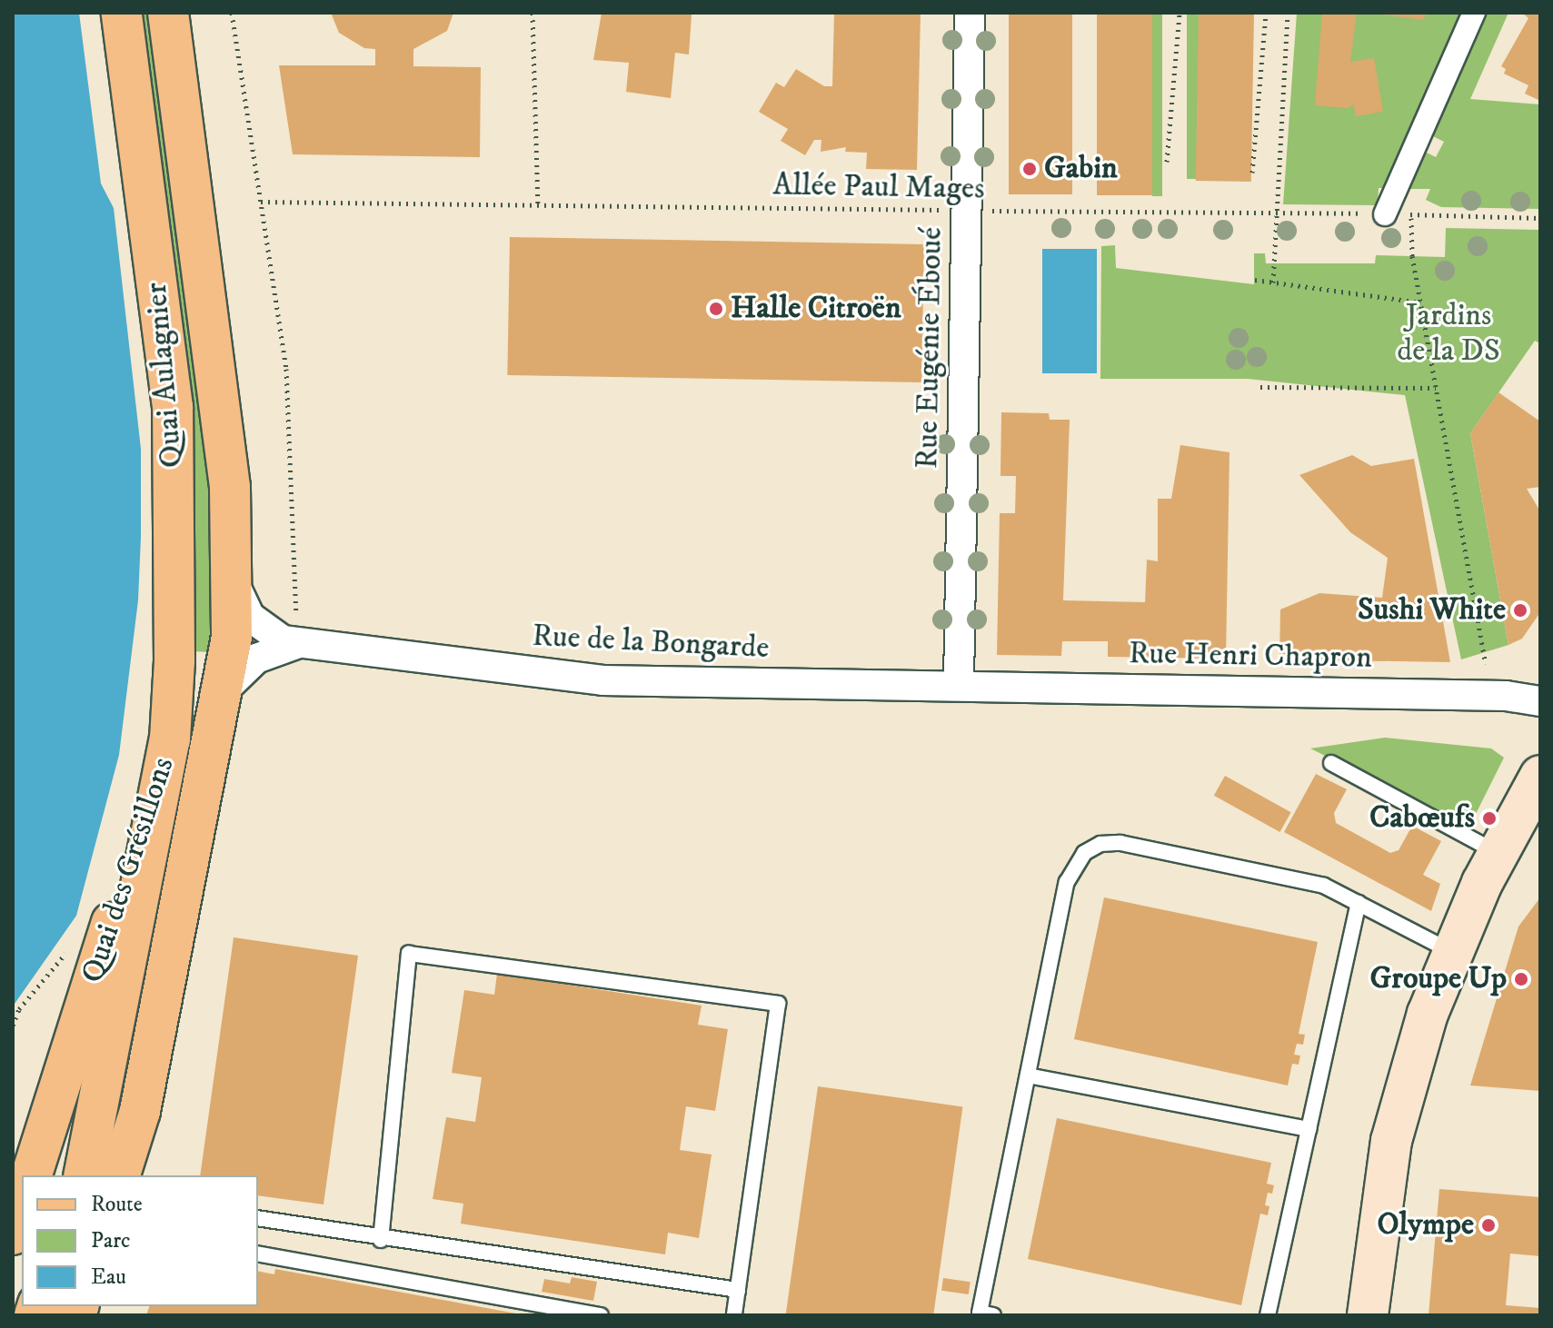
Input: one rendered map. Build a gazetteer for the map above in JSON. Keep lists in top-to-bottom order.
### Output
{
  "streets": {
    "main road": ["Quai Aulagnier", "Quai des Grésillons"],
    "street": ["Rue Eugénie Éboué", "Rue de la Bongarde", "Rue Henri Chapron"],
    "path": ["Allée Paul Mages"]
  },
  "crossings": [
    ["Allée Paul Mages", "Rue Eugénie Éboué"],
    ["Rue Eugénie Éboué", "Rue de la Bongarde"],
    ["Rue Eugénie Éboué", "Rue Henri Chapron"],
    ["Quai Aulagnier", "Rue de la Bongarde"],
    ["Quai Aulagnier", "Quai des Grésillons"],
    ["Rue de la Bongarde", "Rue Henri Chapron"]
  ],
  "parks": ["Jardins de la DS"],
  "places": [
    "Gabin",
    "Halle Citroën",
    "Sushi White",
    "Cabœufs",
    "Groupe Up",
    "Olympe"
  ],
  "legend": ["Route", "Parc", "Eau"]
}
